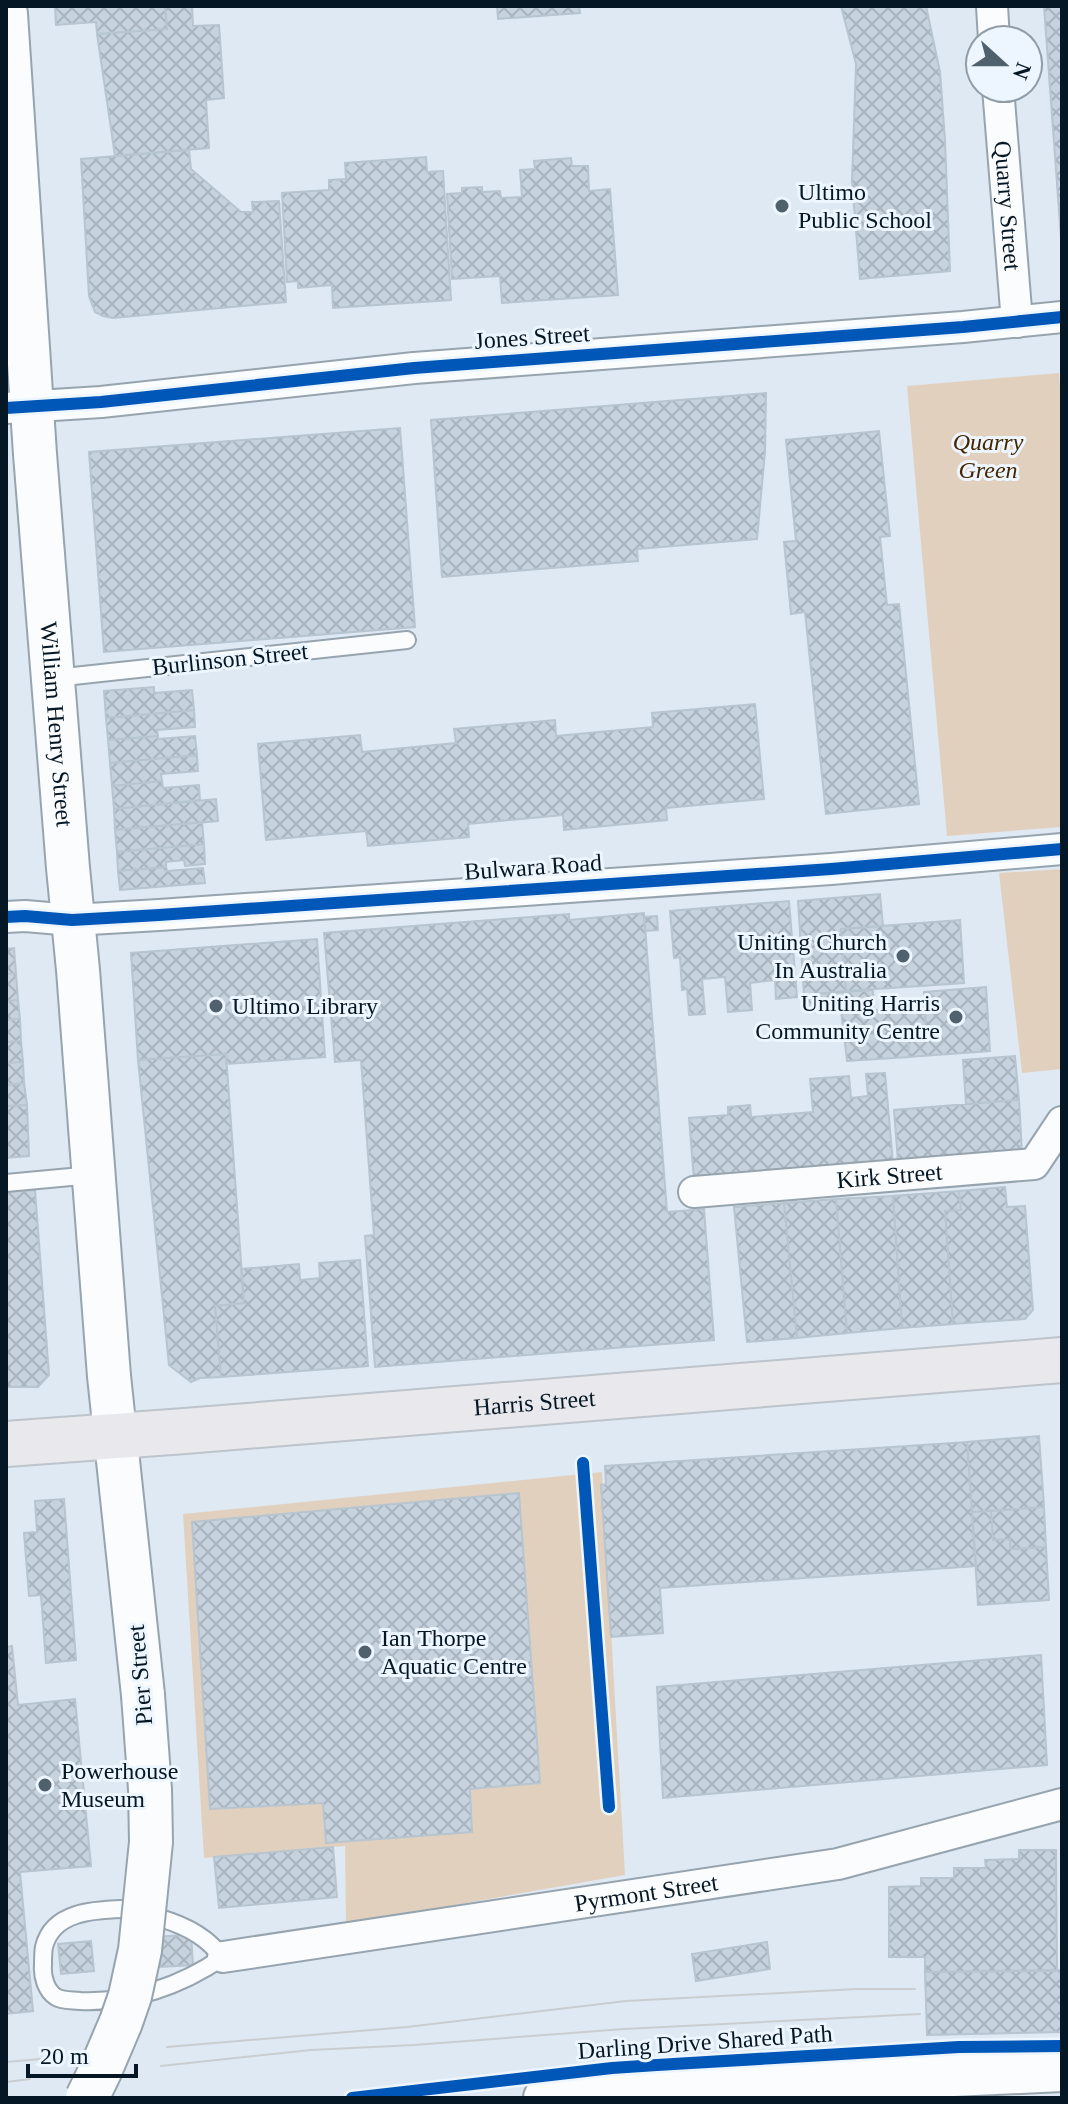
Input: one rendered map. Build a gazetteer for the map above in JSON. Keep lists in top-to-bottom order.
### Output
{
  "streets": {
    "main road": ["William Henry Street", "Harris Street", "Pier Street"],
    "street": [
      "Quarry Street",
      "Jones Street",
      "Bulwara Road",
      "Kirk Street",
      "Pyrmont Street"
    ],
    "lane": ["Burlinson Street"],
    "cycle path": ["Darling Drive Shared Path"]
  },
  "crossings": [
    ["Quarry Street", "Jones Street"],
    ["Jones Street", "William Henry Street"],
    ["Burlinson Street", "William Henry Street"],
    ["William Henry Street", "Bulwara Road"],
    ["William Henry Street", "Harris Street"],
    ["William Henry Street", "Pier Street"],
    ["Harris Street", "Pier Street"]
  ],
  "parks": ["Quarry Green"],
  "places": [
    "Ultimo Public School",
    "Uniting Church In Australia",
    "Ultimo Library",
    "Uniting Harris Community Centre",
    "Ian Thorpe Aquatic Centre",
    "Powerhouse Museum"
  ],
  "scale_bar": "20 m",
  "north": "right"
}
